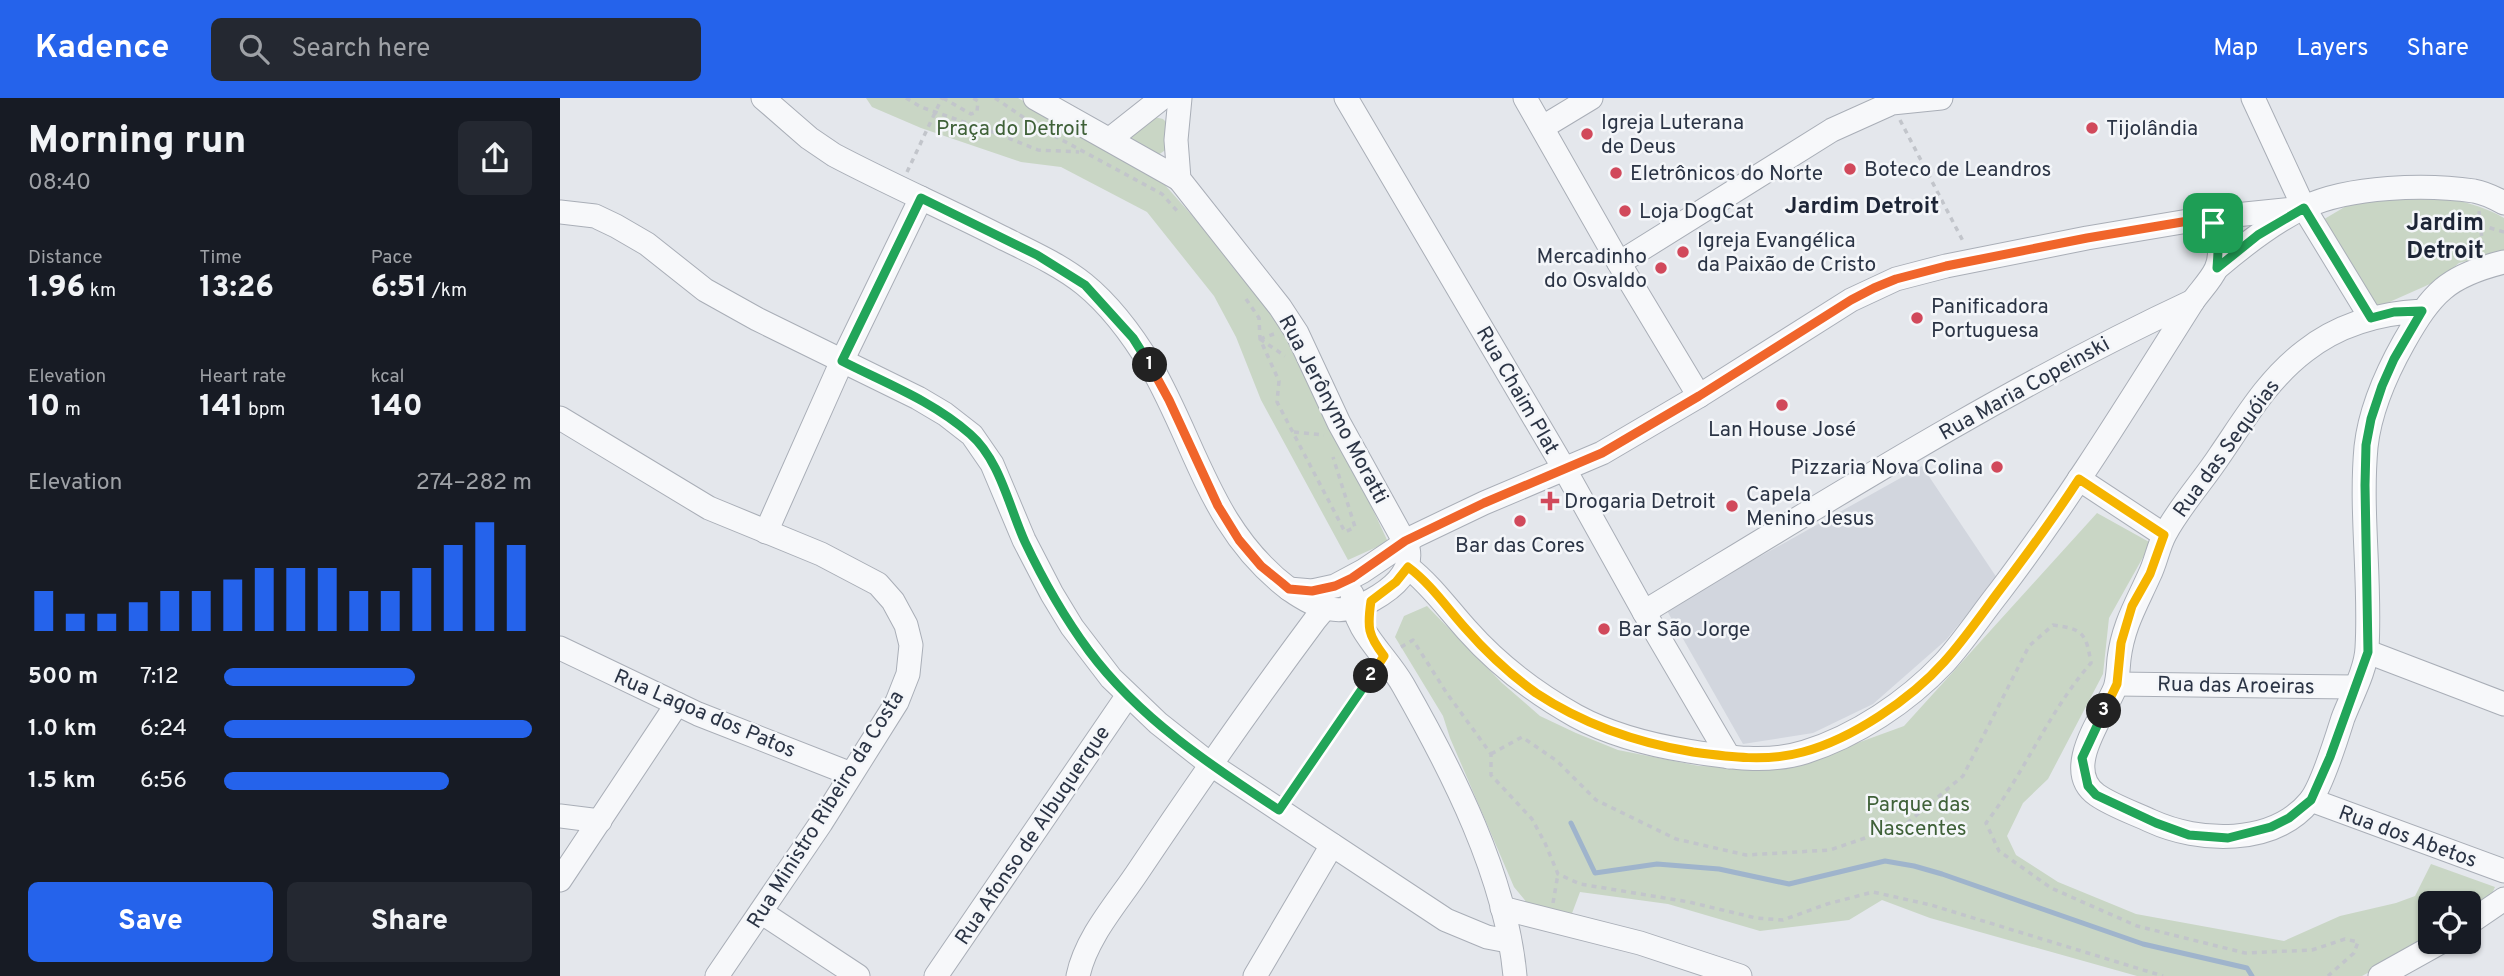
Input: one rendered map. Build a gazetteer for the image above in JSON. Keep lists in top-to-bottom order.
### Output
{
  "streets": {
    "street": [
      "Rua Maria Copeinski",
      "Rua Chaim Plat",
      "Rua Jerônymo Moratti",
      "Rua das Sequóias",
      "Rua das Aroeiras",
      "Rua Lagoa dos Patos",
      "Rua Ministro Ribeiro da Costa",
      "Rua Afonso de Albuquerque",
      "Rua dos Abetos"
    ]
  },
  "crossings": [
    ["Rua Maria Copeinski", "Rua Chaim Plat"],
    ["Rua das Sequóias", "Rua das Aroeiras"],
    ["Rua das Sequóias", "Rua dos Abetos"],
    ["Rua Lagoa dos Patos", "Rua Ministro Ribeiro da Costa"]
  ],
  "districts": ["Jardim Detroit", "Jardim Detroit"],
  "parks": ["Praça do Detroit", "Parque das Nascentes"],
  "places": {
    "other": [
      "Tijolândia",
      "Igreja Luterana de Deus",
      "Boteco de Leandros",
      "Eletrônicos do Norte",
      "Loja DogCat",
      "Igreja Evangélica da Paixão de Cristo",
      "Mercadinho do Osvaldo",
      "Panificadora Portuguesa",
      "Lan House José",
      "Pizzaria Nova Colina",
      "Capela Menino Jesus",
      "Bar das Cores",
      "Bar São Jorge"
    ],
    "health": ["Drogaria Detroit"]
  },
  "page": {
    "header": "Kadence",
    "search": "Search here",
    "nav": ["Map", "Layers", "Share"],
    "heading": ["Morning run", "08:40"],
    "stats": [
      ["Distance", "1.96 km"],
      ["Time", "13:26"],
      ["Pace", "6:51 /km"],
      ["Elevation", "10 m"],
      ["Heart rate", "141 bpm"],
      ["kcal", "140"]
    ],
    "pins": ["1", "2", "3"],
    "chart": ["Elevation", "274–282 m"],
    "list": [
      {
        "name": "500 m",
        "note": "7:12"
      },
      {
        "name": "1.0 km",
        "note": "6:24"
      },
      {
        "name": "1.5 km",
        "note": "6:56"
      }
    ],
    "buttons": ["Save", "Share"]
  }
}
